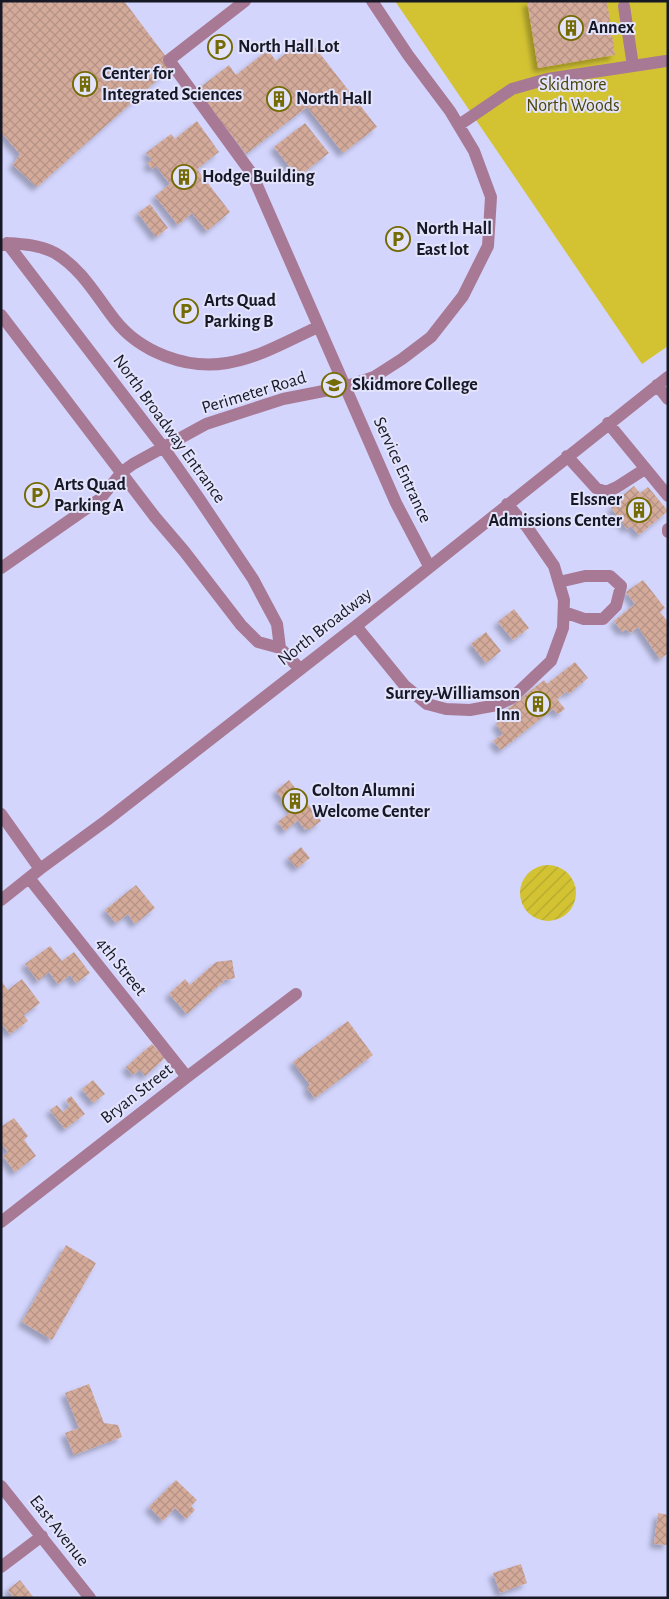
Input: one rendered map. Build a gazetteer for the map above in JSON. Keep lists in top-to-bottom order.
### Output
{
  "streets": {
    "street": [
      "Perimeter Road",
      "North Broadway Entrance",
      "Service Entrance",
      "North Broadway",
      "4th Street",
      "Bryan Street",
      "East Avenue"
    ]
  },
  "crossings": [
    ["Perimeter Road", "North Broadway Entrance"],
    ["Perimeter Road", "Service Entrance"],
    ["Service Entrance", "North Broadway"],
    ["North Broadway", "4th Street"],
    ["4th Street", "Bryan Street"]
  ],
  "parks": ["Skidmore North Woods"],
  "places": {
    "building": [
      "Annex",
      "Center for Integrated Sciences",
      "North Hall",
      "Hodge Building",
      "Elssner Admissions Center",
      "Surrey-Williamson Inn",
      "Colton Alumni Welcome Center"
    ],
    "parking": [
      "North Hall Lot",
      "North Hall East lot",
      "Arts Quad Parking B",
      "Arts Quad Parking A"
    ],
    "school or university": ["Skidmore College"]
  }
}
